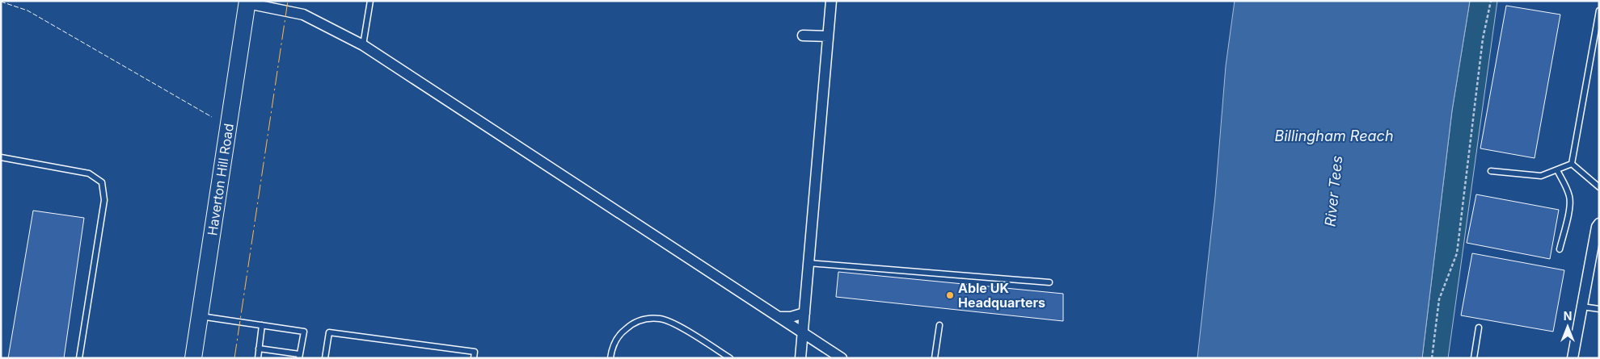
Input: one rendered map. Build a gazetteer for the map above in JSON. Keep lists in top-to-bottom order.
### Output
{
  "streets": {
    "main road": ["Haverton Hill Road"]
  },
  "water": ["Billingham Reach", "River Tees"],
  "places": ["Able UK Headquarters"],
  "north": "top"
}
